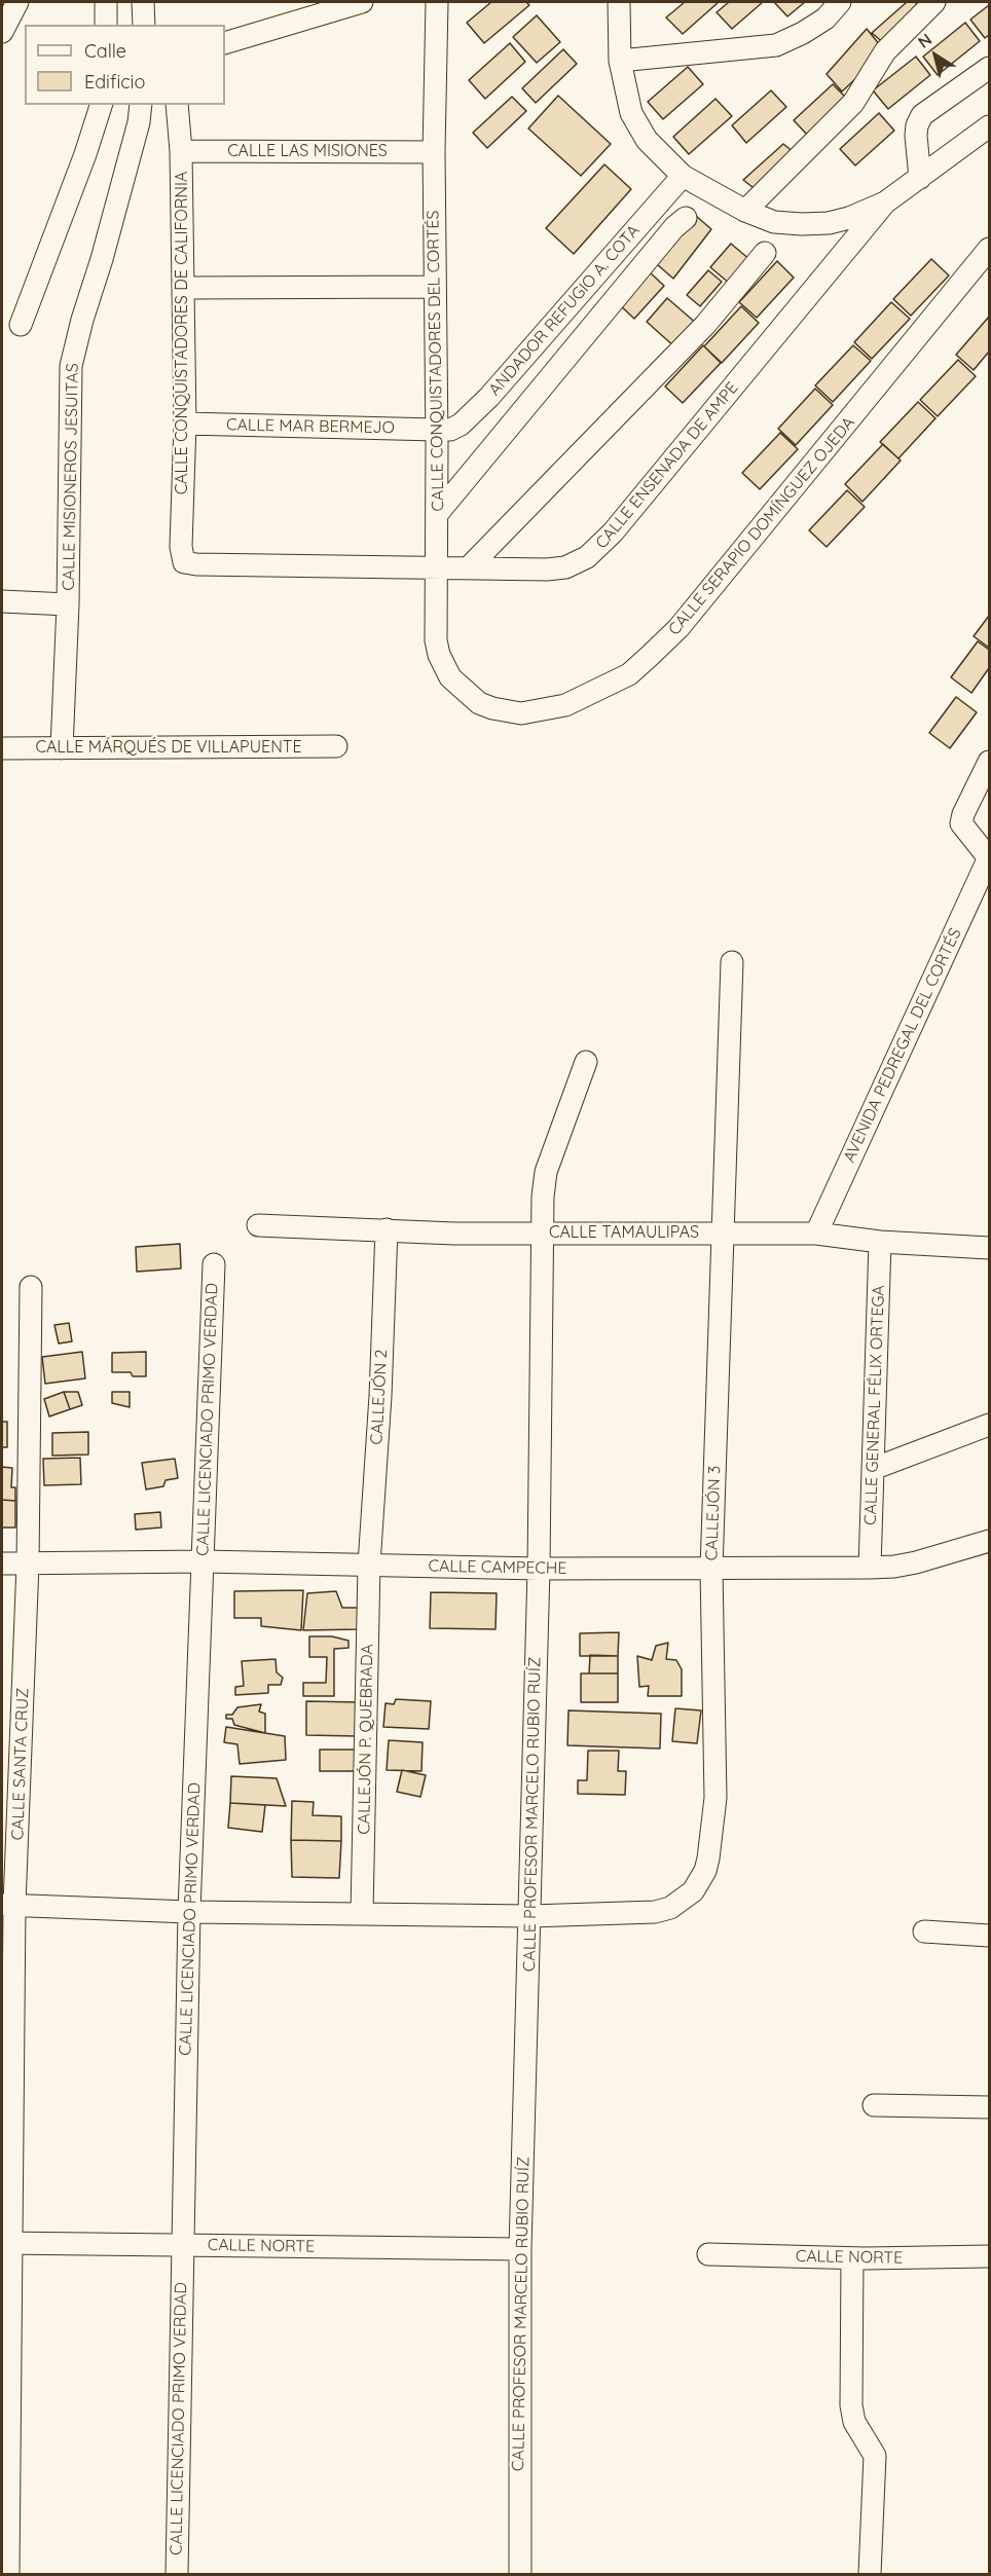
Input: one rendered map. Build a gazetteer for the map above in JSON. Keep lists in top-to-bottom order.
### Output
{
  "streets": {
    "street": [
      "CALLE LAS MISIONES",
      "ANDADOR REFUGIO A. COTA",
      "CALLE CONQUISTADORES DE CALIFORNIA",
      "CALLE CONQUISTADORES DEL CORTÉS",
      "CALLE MAR BERMEJO",
      "CALLE ENSENADA DE AMPE",
      "CALLE MISIONEROS JESUITAS",
      "CALLE SERAPIO DOMÍNGUEZ OJEDA",
      "CALLE MÁRQUÉS DE VILLAPUENTE",
      "AVENIDA PEDREGAL DEL CORTÉS",
      "CALLE TAMAULIPAS",
      "CALLEJÓN 2",
      "CALLE GENERAL FÉLIX ORTEGA",
      "CALLE LICENCIADO PRIMO VERDAD",
      "CALLEJÓN 3",
      "CALLE CAMPECHE",
      "CALLEJÓN P. QUEBRADA",
      "CALLE SANTA CRUZ",
      "CALLE PROFESOR MARCELO RUBIO RUÍZ",
      "CALLE NORTE"
    ]
  },
  "crossings": [
    ["CALLE LAS MISIONES", "CALLE CONQUISTADORES DE CALIFORNIA"],
    ["CALLE LAS MISIONES", "CALLE CONQUISTADORES DEL CORTÉS"],
    ["ANDADOR REFUGIO A. COTA", "CALLE CONQUISTADORES DEL CORTÉS"],
    ["ANDADOR REFUGIO A. COTA", "CALLE MAR BERMEJO"],
    ["CALLE CONQUISTADORES DE CALIFORNIA", "CALLE MAR BERMEJO"],
    ["CALLE CONQUISTADORES DE CALIFORNIA", "CALLE ENSENADA DE AMPE"],
    ["CALLE CONQUISTADORES DEL CORTÉS", "CALLE MAR BERMEJO"],
    ["CALLE CONQUISTADORES DEL CORTÉS", "CALLE ENSENADA DE AMPE"],
    ["CALLE CONQUISTADORES DEL CORTÉS", "CALLE SERAPIO DOMÍNGUEZ OJEDA"],
    ["CALLE MISIONEROS JESUITAS", "CALLE MÁRQUÉS DE VILLAPUENTE"],
    ["AVENIDA PEDREGAL DEL CORTÉS", "CALLE TAMAULIPAS"],
    ["CALLE TAMAULIPAS", "CALLEJÓN 2"],
    ["CALLE TAMAULIPAS", "CALLE GENERAL FÉLIX ORTEGA"],
    ["CALLE TAMAULIPAS", "CALLEJÓN 3"],
    ["CALLE TAMAULIPAS", "CALLE PROFESOR MARCELO RUBIO RUÍZ"],
    ["CALLEJÓN 2", "CALLE CAMPECHE"],
    ["CALLEJÓN 2", "CALLEJÓN P. QUEBRADA"],
    ["CALLE GENERAL FÉLIX ORTEGA", "CALLE CAMPECHE"],
    ["CALLE LICENCIADO PRIMO VERDAD", "CALLEJÓN 3"],
    ["CALLE LICENCIADO PRIMO VERDAD", "CALLE CAMPECHE"],
    ["CALLE LICENCIADO PRIMO VERDAD", "CALLE NORTE"],
    ["CALLEJÓN 3", "CALLE CAMPECHE"],
    ["CALLEJÓN 3", "CALLEJÓN P. QUEBRADA"],
    ["CALLEJÓN 3", "CALLE SANTA CRUZ"],
    ["CALLEJÓN 3", "CALLE PROFESOR MARCELO RUBIO RUÍZ"],
    ["CALLE CAMPECHE", "CALLEJÓN P. QUEBRADA"],
    ["CALLE CAMPECHE", "CALLE SANTA CRUZ"],
    ["CALLE CAMPECHE", "CALLE PROFESOR MARCELO RUBIO RUÍZ"],
    ["CALLE SANTA CRUZ", "CALLE NORTE"],
    ["CALLE PROFESOR MARCELO RUBIO RUÍZ", "CALLE NORTE"]
  ],
  "legend": ["Calle", "Edificio"],
  "north": "top left"
}
